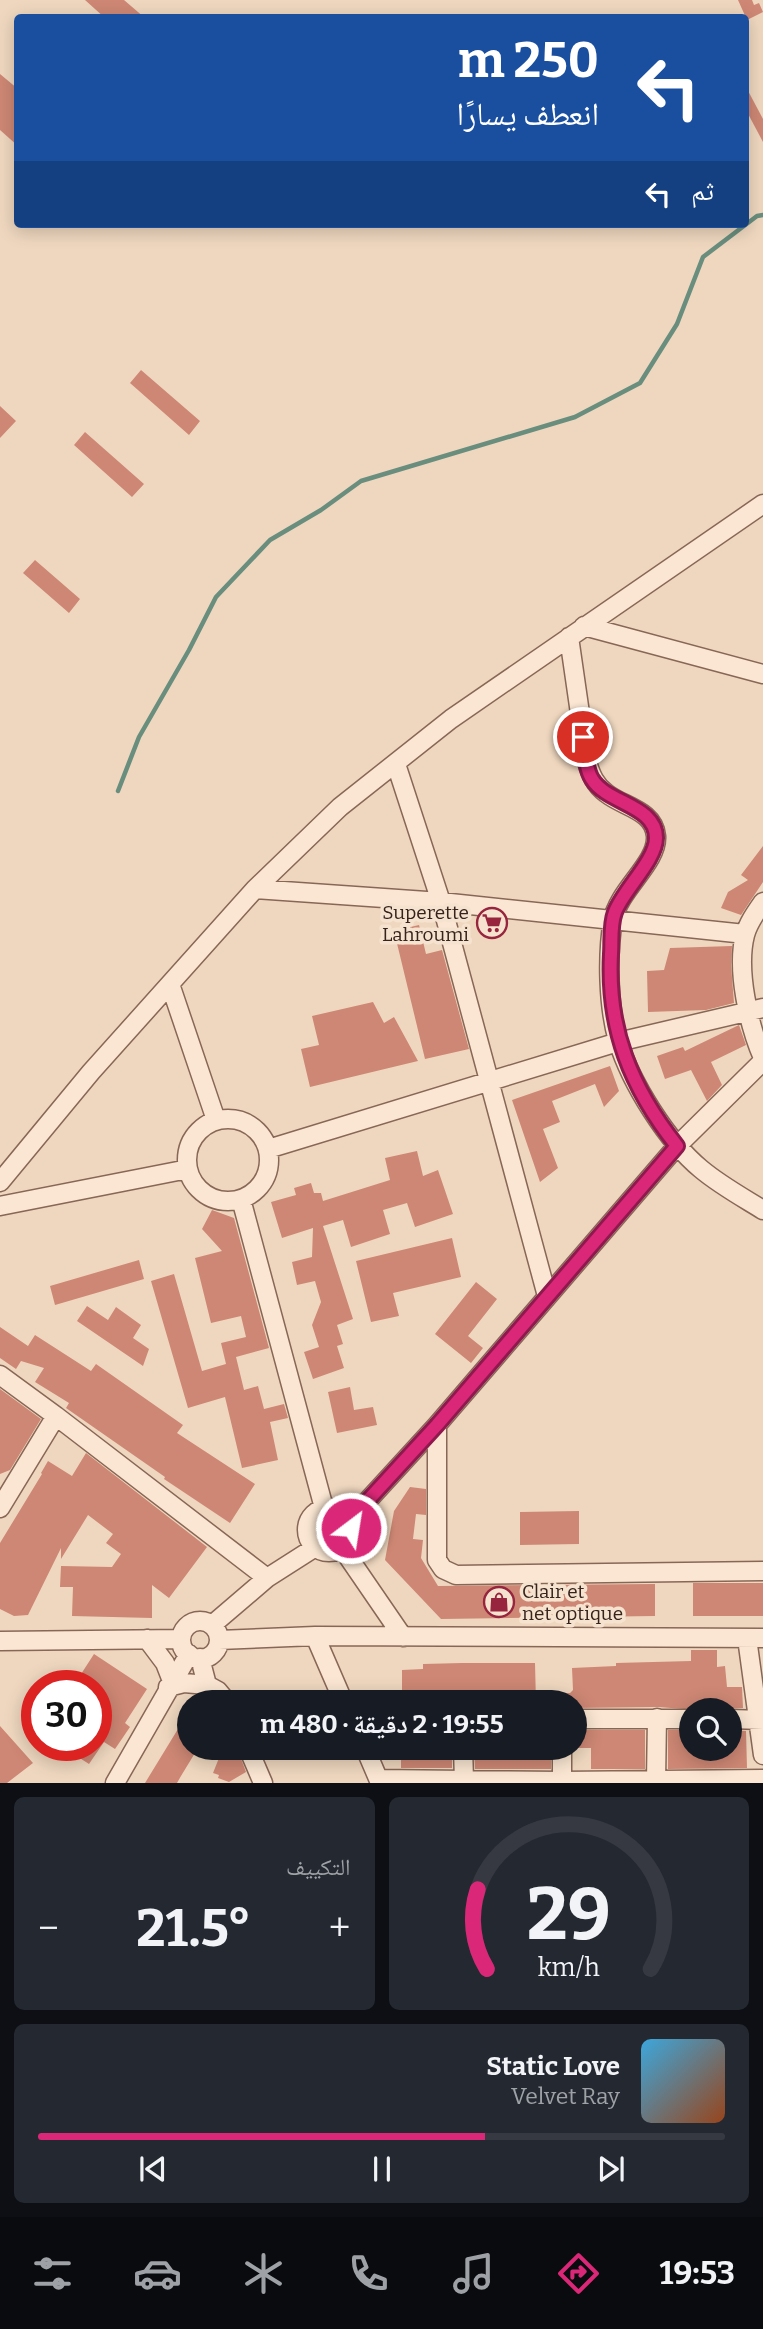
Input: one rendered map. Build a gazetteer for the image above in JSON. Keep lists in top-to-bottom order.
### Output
{
  "places": {
    "supermarket": ["Superette Lahroumi"],
    "shop": ["Clair et net optique"]
  },
  "page": {
    "turn": ["250 m", "انعطف يسارًا"],
    "then": "ثم",
    "limit": "30",
    "trip": "19:55 · 2 دقيقة · 480 m",
    "tile": "التكييف",
    "heat": ["−", "21.5°", "+"],
    "song": ["Static Love", "Velvet Ray"],
    "tabs": "19:53",
    "gauge": ["29", "km/h"]
  }
}
